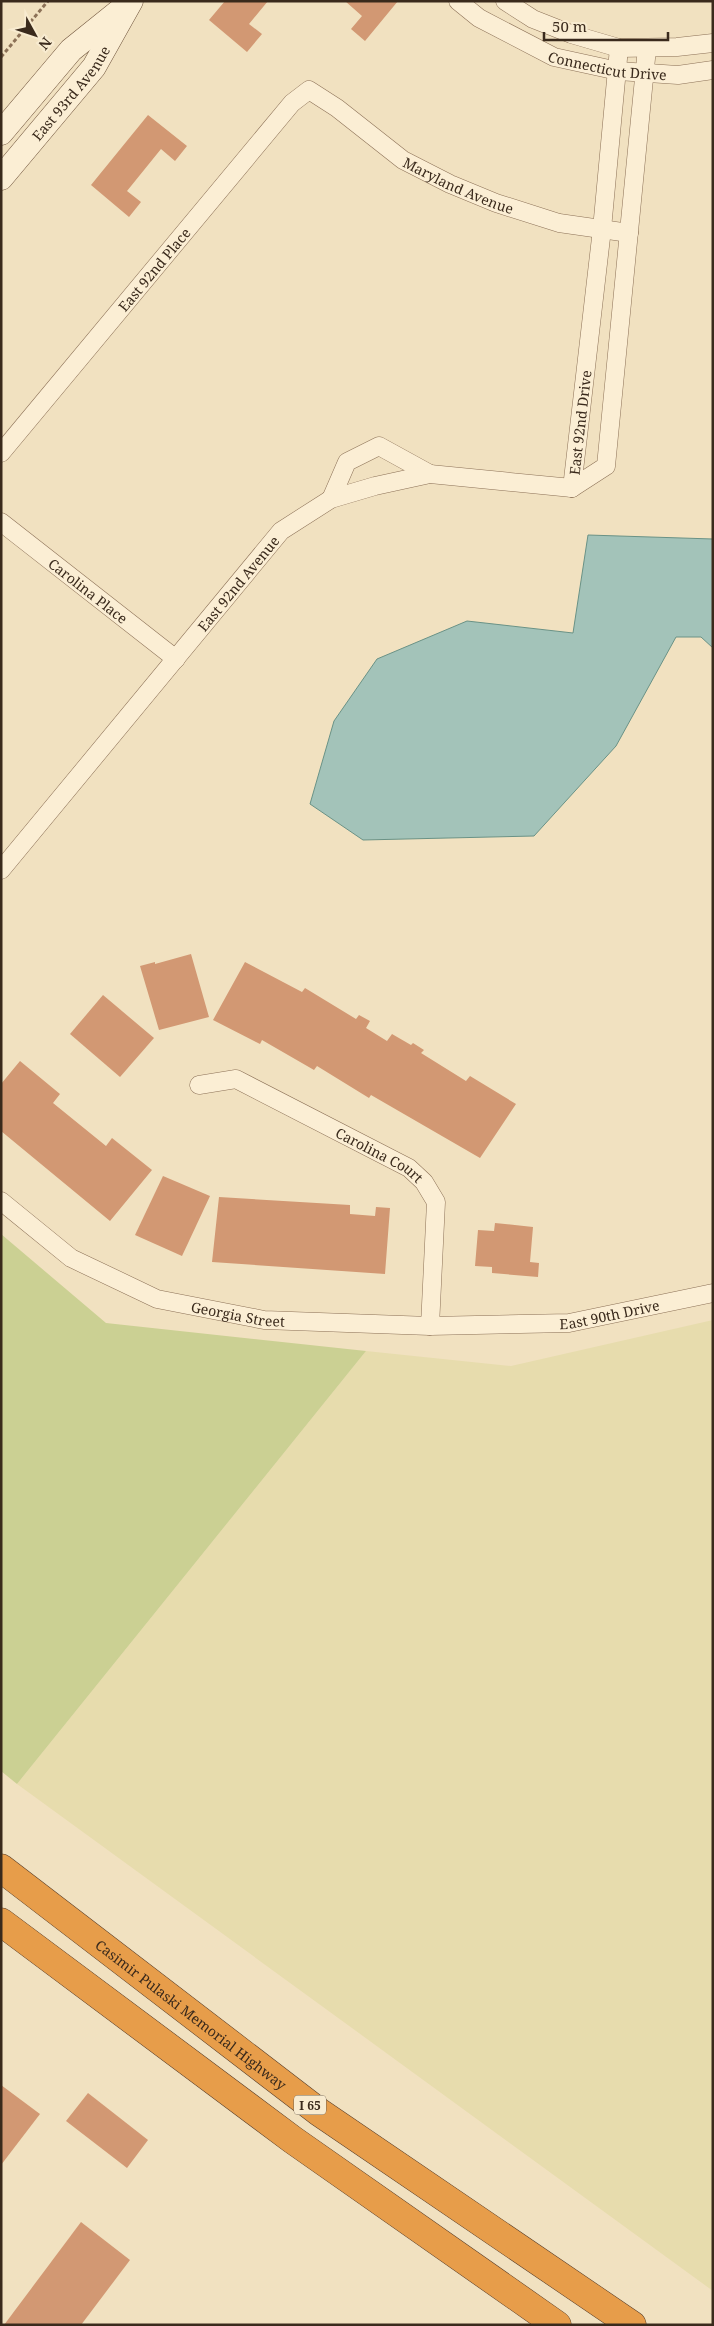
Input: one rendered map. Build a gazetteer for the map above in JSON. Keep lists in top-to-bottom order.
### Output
{
  "streets": {
    "highway": ["Casimir Pulaski Memorial Highway", "I 65"],
    "street": [
      "Connecticut Drive",
      "East 93rd Avenue",
      "Maryland Avenue",
      "East 92nd Place",
      "East 92nd Drive",
      "East 92nd Avenue",
      "Carolina Place",
      "Carolina Court",
      "Georgia Street",
      "East 90th Drive"
    ]
  },
  "crossings": [
    ["Connecticut Drive", "East 92nd Drive"],
    ["Maryland Avenue", "East 92nd Place"],
    ["Maryland Avenue", "East 92nd Drive"],
    ["East 92nd Drive", "East 92nd Avenue"],
    ["East 92nd Avenue", "Carolina Place"],
    ["Carolina Court", "Georgia Street"],
    ["Georgia Street", "East 90th Drive"]
  ],
  "scale_bar": "50 m",
  "north": "bottom right"
}
